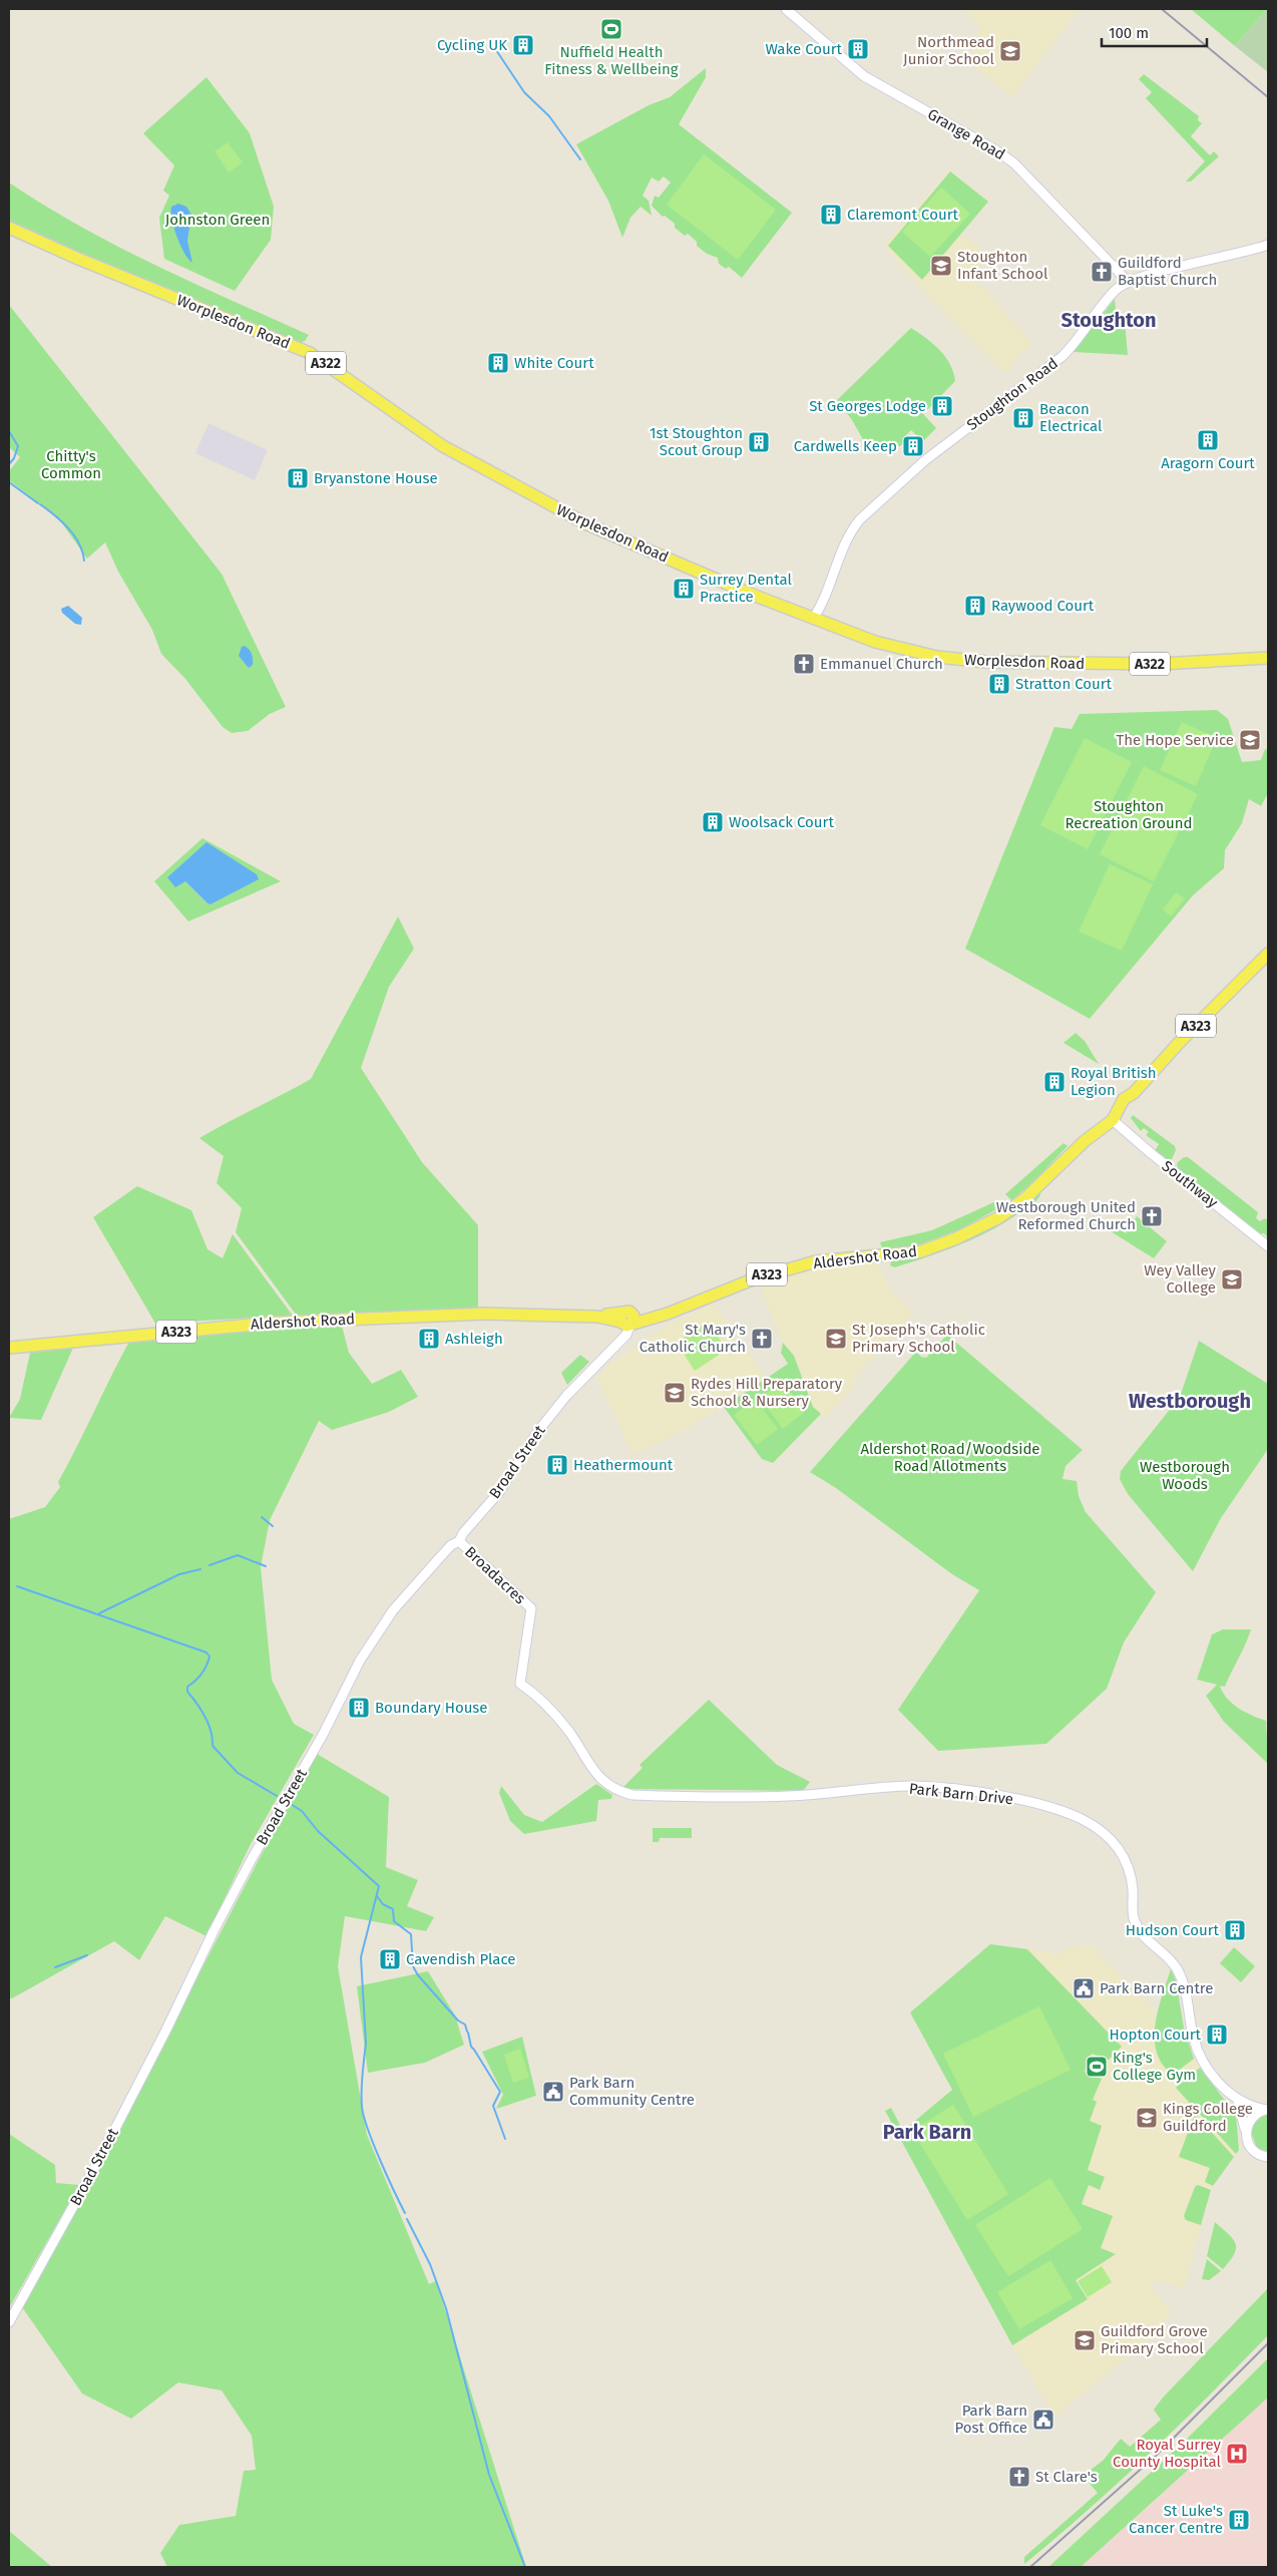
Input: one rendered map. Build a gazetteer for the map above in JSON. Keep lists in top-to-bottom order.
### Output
{
  "streets": {
    "main road": [
      "Worplesdon Road",
      "A322",
      "A323",
      "Aldershot Road"
    ],
    "street": [
      "Grange Road",
      "Stoughton Road",
      "Southway",
      "Broad Street",
      "Broadacres",
      "Park Barn Drive"
    ]
  },
  "crossings": [
    ["Grange Road", "Stoughton Road"],
    ["Worplesdon Road", "Stoughton Road"],
    ["Southway", "Aldershot Road"],
    ["Aldershot Road", "Broad Street"],
    ["Broad Street", "Broadacres"],
    ["Broadacres", "Park Barn Drive"]
  ],
  "districts": ["Stoughton", "Westborough", "Park Barn"],
  "parks": [
    "Johnston Green",
    "Chitty's Common",
    "Stoughton Recreation Ground",
    "Aldershot Road/Woodside Road Allotments",
    "Westborough Woods"
  ],
  "places": {
    "sports": ["Nuffield Health Fitness & Wellbeing", "King's College Gym"],
    "building": [
      "Cycling UK",
      "Wake Court",
      "Claremont Court",
      "White Court",
      "St Georges Lodge",
      "Beacon Electrical",
      "Aragorn Court",
      "1st Stoughton Scout Group",
      "Cardwells Keep",
      "Bryanstone House",
      "Surrey Dental Practice",
      "Raywood Court",
      "Stratton Court",
      "Woolsack Court",
      "Royal British Legion",
      "Ashleigh",
      "Heathermount",
      "Boundary House",
      "Hudson Court",
      "Cavendish Place",
      "Hopton Court",
      "St Luke's Cancer Centre"
    ],
    "school or university": [
      "Northmead Junior School",
      "Stoughton Infant School",
      "The Hope Service",
      "Wey Valley College",
      "St Joseph's Catholic Primary School",
      "Rydes Hill Preparatory School & Nursery",
      "Kings College Guildford",
      "Guildford Grove Primary School"
    ],
    "church": [
      "Guildford Baptist Church",
      "Emmanuel Church",
      "Westborough United Reformed Church",
      "St Mary's Catholic Church",
      "St Clare's"
    ],
    "public building": ["Park Barn Centre", "Park Barn Community Centre", "Park Barn Post Office"],
    "hospital": ["Royal Surrey County Hospital"]
  },
  "scale_bar": "100 m"
}
